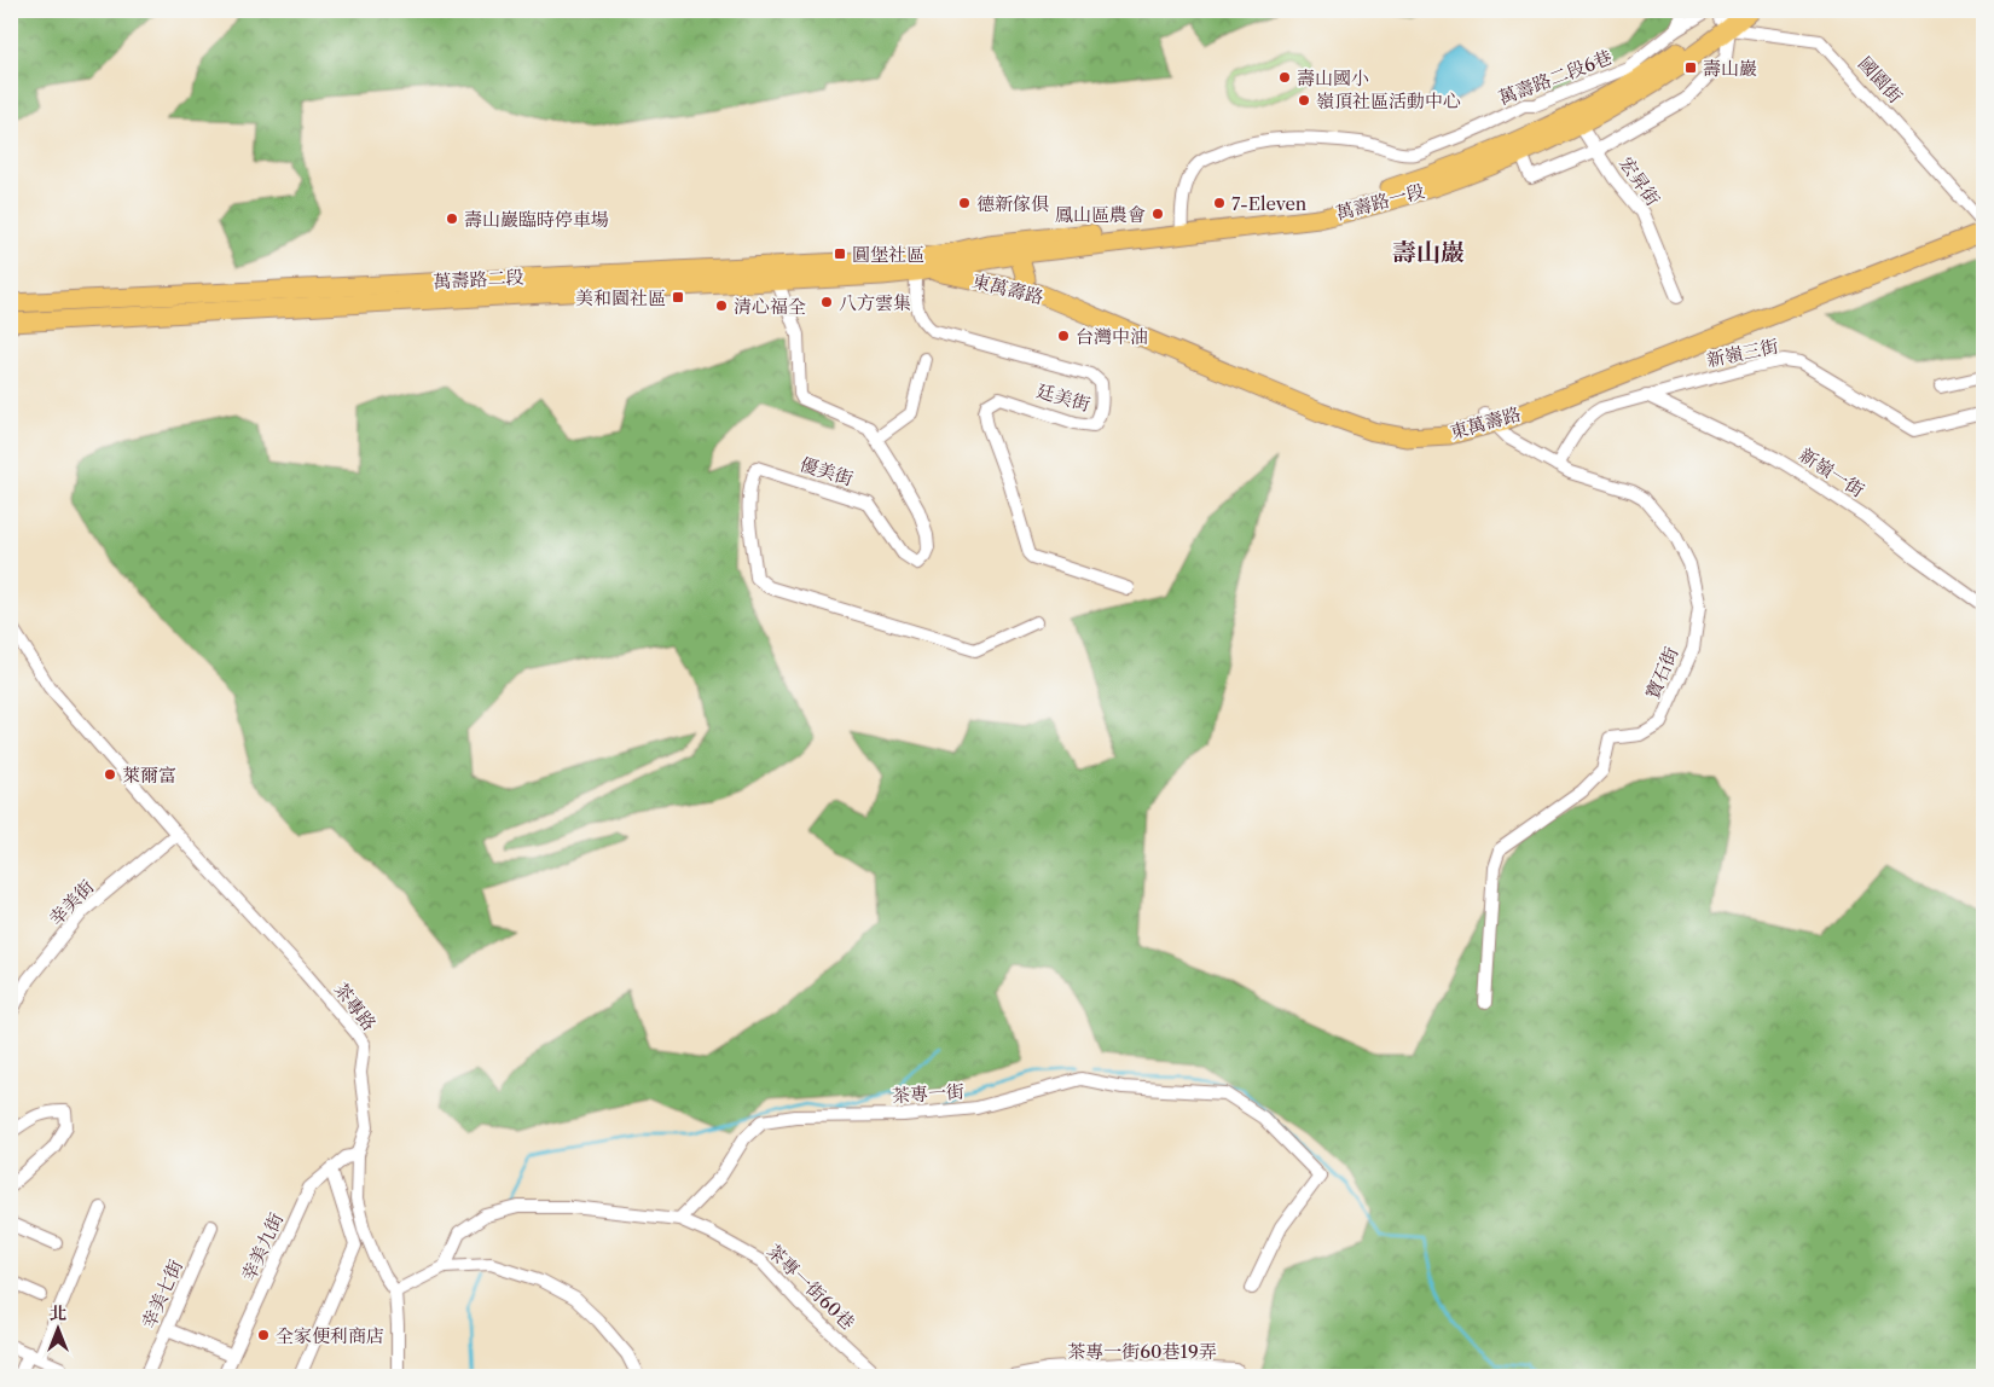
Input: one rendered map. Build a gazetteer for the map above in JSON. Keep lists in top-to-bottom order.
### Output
{
  "streets": {
    "main road": ["萬壽路一段", "萬壽路二段", "東萬壽路"],
    "street": [
      "萬壽路二段6巷",
      "國園街",
      "宏昇街",
      "新嶺三街",
      "廷美街",
      "優美街",
      "新嶺一街",
      "寶石街",
      "幸美街",
      "茶專路",
      "茶專一街",
      "幸美九街",
      "茶專一街60巷",
      "幸美七街",
      "茶專一街60巷19弄"
    ]
  },
  "crossings": [
    ["萬壽路二段6巷", "國園街"],
    ["萬壽路二段6巷", "萬壽路一段"],
    ["國園街", "萬壽路一段"],
    ["國園街", "東萬壽路"],
    ["宏昇街", "萬壽路一段"],
    ["萬壽路一段", "萬壽路二段"],
    ["萬壽路一段", "東萬壽路"],
    ["萬壽路二段", "東萬壽路"],
    ["萬壽路二段", "廷美街"],
    ["萬壽路二段", "優美街"],
    ["東萬壽路", "廷美街"],
    ["東萬壽路", "寶石街"],
    ["新嶺三街", "新嶺一街"],
    ["新嶺三街", "寶石街"],
    ["幸美街", "茶專路"],
    ["茶專路", "幸美九街"],
    ["茶專一街", "茶專一街60巷"]
  ],
  "districts": ["壽山巖"],
  "places": {
    "transit": ["壽山巖", "圓堡社區", "美和園社區"],
    "other": [
      "壽山國小",
      "嶺頂社區活動中心",
      "德新傢俱",
      "7-Eleven",
      "鳳山區農會",
      "壽山巖臨時停車場",
      "八方雲集",
      "清心福全",
      "台灣中油",
      "萊爾富",
      "全家便利商店"
    ]
  },
  "north": "top"
}
